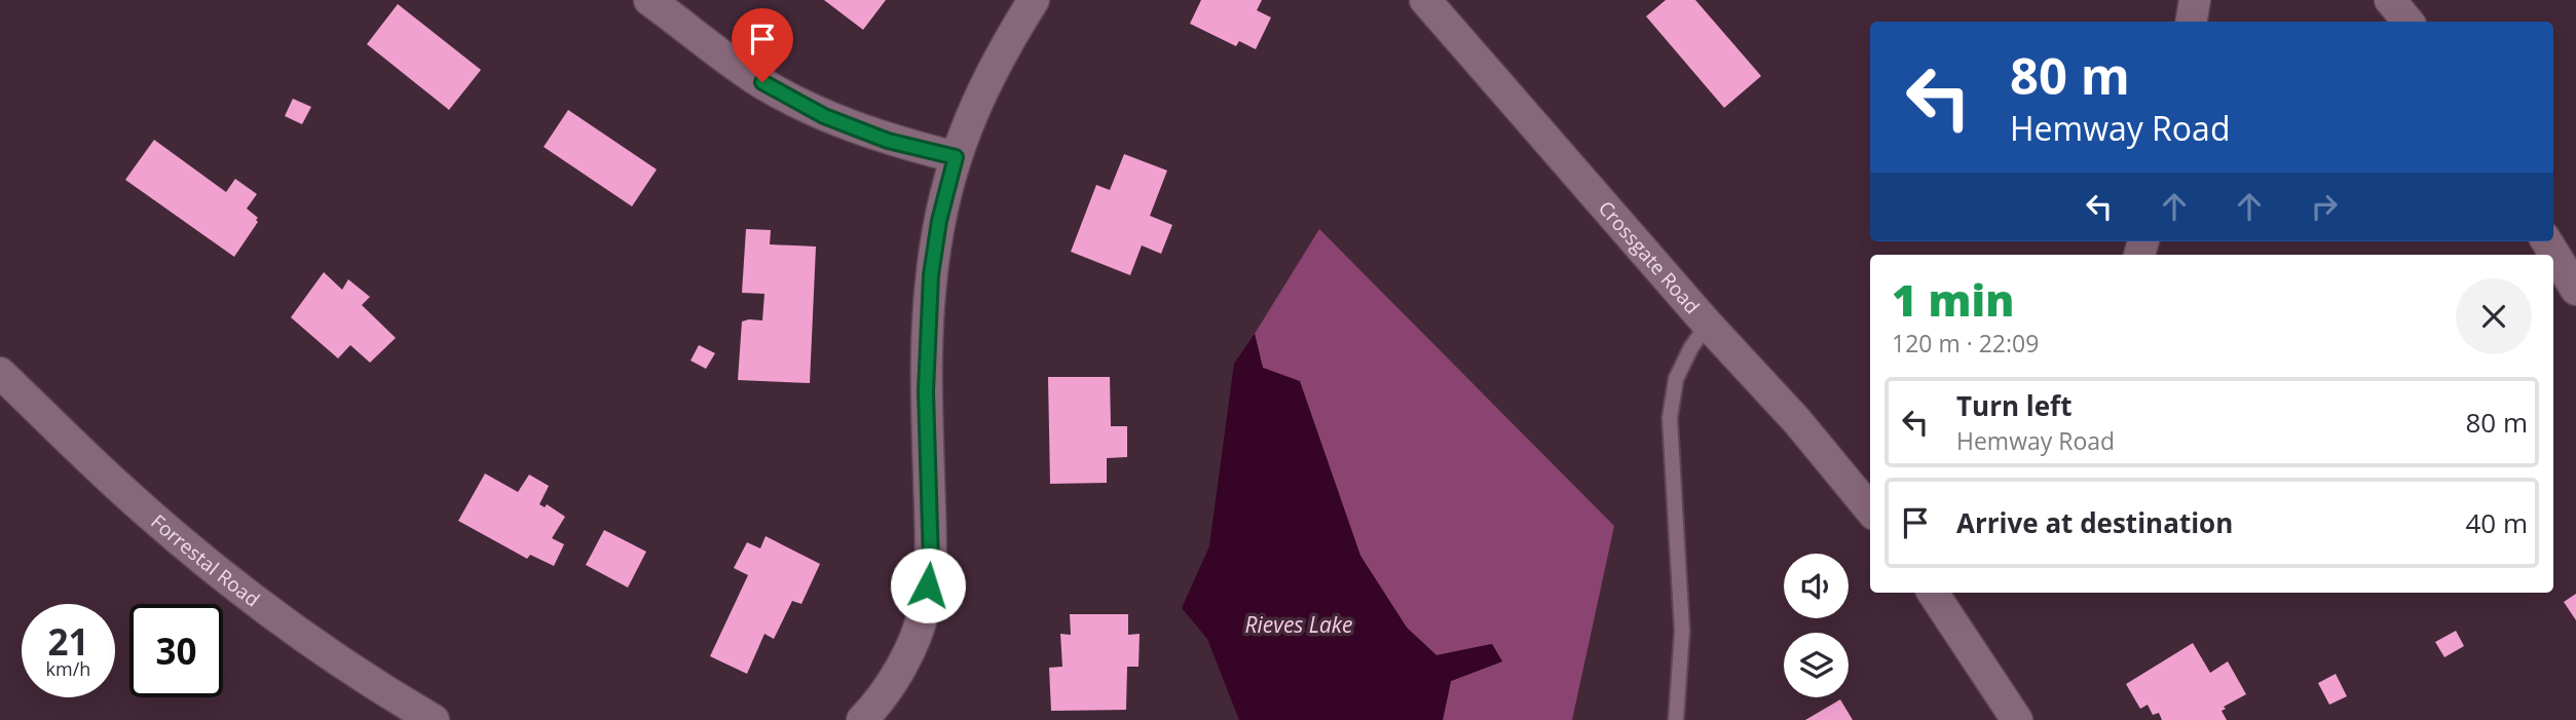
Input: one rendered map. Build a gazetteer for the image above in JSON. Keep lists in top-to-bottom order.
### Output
{
  "streets": {
    "street": ["Crossgate Road", "Forrestal Road"]
  },
  "water": ["Rieves Lake"],
  "page": {
    "turn": ["80 m", "Hemway Road"],
    "heading": ["1 min", "120 m · 22:09"],
    "list": [
      {
        "name": "Turn left",
        "note": "Hemway Road",
        "value": "80 m"
      },
      {
        "name": "Arrive at destination",
        "value": "40 m"
      }
    ],
    "speed": "21 km/h",
    "limit": "30"
  }
}
